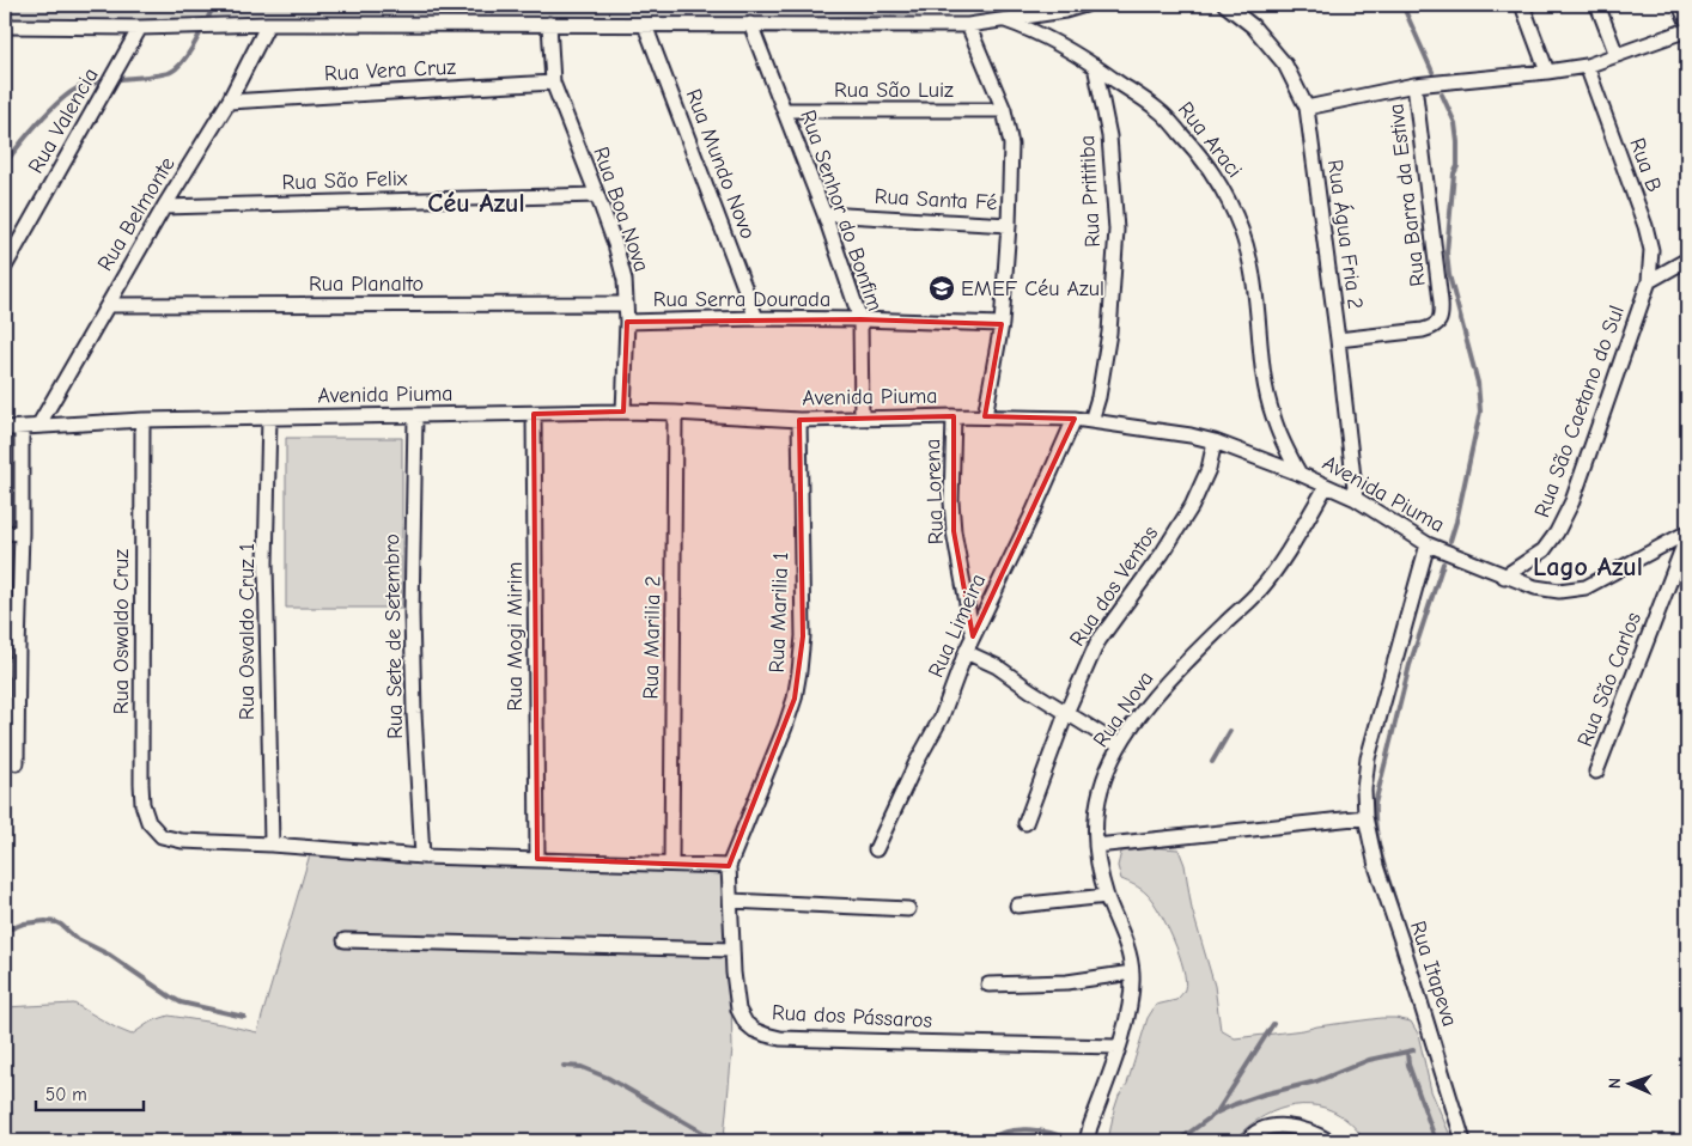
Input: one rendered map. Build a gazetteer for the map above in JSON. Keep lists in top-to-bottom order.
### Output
{
  "streets": {
    "street": [
      "Rua Vera Cruz",
      "Rua São Luiz",
      "Rua Valencia",
      "Rua Araci",
      "Rua Mundo Novo",
      "Rua B",
      "Rua São Felix",
      "Rua Prititiba",
      "Rua Barra da Estiva",
      "Rua Santa Fé",
      "Rua Boa Nova",
      "Rua Senhor do Bonfim",
      "Rua Belmonte",
      "Rua Água Fria 2",
      "Rua Planalto",
      "Rua Serra Dourada",
      "Avenida Piuma",
      "Rua São Caetano do Sul",
      "Rua Lorena",
      "Rua dos Ventos",
      "Rua Marilia 1",
      "Rua Limeira",
      "Rua Oswaldo Cruz",
      "Rua Osvaldo Cruz 1",
      "Rua Sete de Setembro",
      "Rua Mogi Mirim",
      "Rua Marilia 2",
      "Rua São Carlos",
      "Rua Nova",
      "Rua Itapeva",
      "Rua dos Pássaros"
    ]
  },
  "crossings": [
    ["Rua Vera Cruz", "Rua Boa Nova"],
    ["Rua Vera Cruz", "Rua Belmonte"],
    ["Rua São Luiz", "Rua Senhor do Bonfim"],
    ["Rua Araci", "Rua Prititiba"],
    ["Rua Araci", "Avenida Piuma"],
    ["Rua Mundo Novo", "Rua Serra Dourada"],
    ["Rua B", "Rua São Caetano do Sul"],
    ["Rua São Felix", "Rua Boa Nova"],
    ["Rua São Felix", "Rua Belmonte"],
    ["Rua Prititiba", "Avenida Piuma"],
    ["Rua Barra da Estiva", "Rua Água Fria 2"],
    ["Rua Santa Fé", "Rua Senhor do Bonfim"],
    ["Rua Boa Nova", "Rua Planalto"],
    ["Rua Boa Nova", "Rua Serra Dourada"],
    ["Rua Boa Nova", "Avenida Piuma"],
    ["Rua Senhor do Bonfim", "Rua Serra Dourada"],
    ["Rua Senhor do Bonfim", "Avenida Piuma"],
    ["Rua Belmonte", "Rua Planalto"],
    ["Rua Belmonte", "Avenida Piuma"],
    ["Rua Água Fria 2", "Avenida Piuma"],
    ["Avenida Piuma", "Rua São Caetano do Sul"],
    ["Avenida Piuma", "Rua Lorena"],
    ["Avenida Piuma", "Rua dos Ventos"],
    ["Avenida Piuma", "Rua Marilia 1"],
    ["Avenida Piuma", "Rua Limeira"],
    ["Avenida Piuma", "Rua Oswaldo Cruz"],
    ["Avenida Piuma", "Rua Osvaldo Cruz 1"],
    ["Avenida Piuma", "Rua Sete de Setembro"],
    ["Avenida Piuma", "Rua Mogi Mirim"],
    ["Avenida Piuma", "Rua Marilia 2"],
    ["Avenida Piuma", "Rua São Carlos"],
    ["Avenida Piuma", "Rua Nova"],
    ["Avenida Piuma", "Rua Itapeva"],
    ["Rua Lorena", "Rua Limeira"],
    ["Rua Marilia 1", "Rua dos Pássaros"],
    ["Rua Oswaldo Cruz", "Rua Osvaldo Cruz 1"],
    ["Rua Nova", "Rua dos Pássaros"]
  ],
  "districts": ["Céu Azul", "Lago Azul"],
  "places": {
    "school or university": ["EMEF Céu Azul"]
  },
  "scale_bar": "50 m",
  "north": "left"
}
